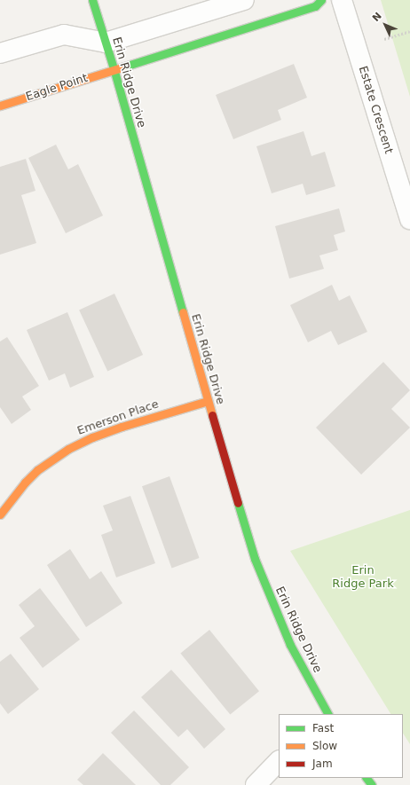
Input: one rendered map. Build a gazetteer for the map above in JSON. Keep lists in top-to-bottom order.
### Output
{
  "streets": {
    "street": [
      "Erin Ridge Drive",
      "Eagle Point",
      "Estate Crescent",
      "Emerson Place"
    ]
  },
  "crossings": [
    ["Erin Ridge Drive", "Eagle Point"],
    ["Erin Ridge Drive", "Emerson Place"]
  ],
  "parks": ["Erin Ridge Park"],
  "legend": ["Fast", "Slow", "Jam"],
  "north": "top left"
}
